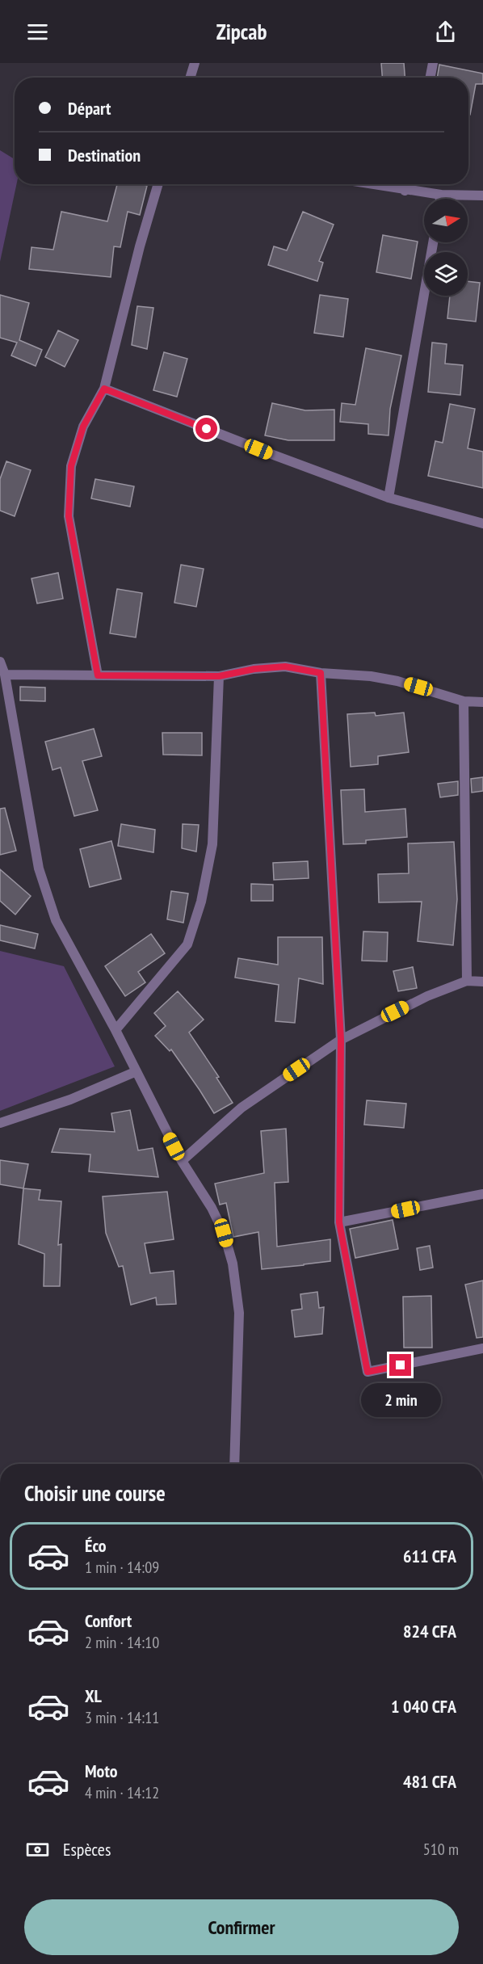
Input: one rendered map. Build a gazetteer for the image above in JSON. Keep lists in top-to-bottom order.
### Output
{
  "north": "right",
  "page": {
    "header": "Zipcab",
    "banner": ["Départ", "Destination"],
    "bubble": "2 min",
    "heading": "Choisir une course",
    "list": [
      {
        "name": "Éco",
        "note": "1 min · 14:09",
        "value": "611 CFA"
      },
      {
        "name": "Confort",
        "note": "2 min · 14:10",
        "value": "824 CFA"
      },
      {
        "name": "XL",
        "note": "3 min · 14:11",
        "value": "1 040 CFA"
      },
      {
        "name": "Moto",
        "note": "4 min · 14:12",
        "value": "481 CFA"
      }
    ],
    "pay": ["Espèces", "510 m"],
    "buttons": "Confirmer"
  }
}
